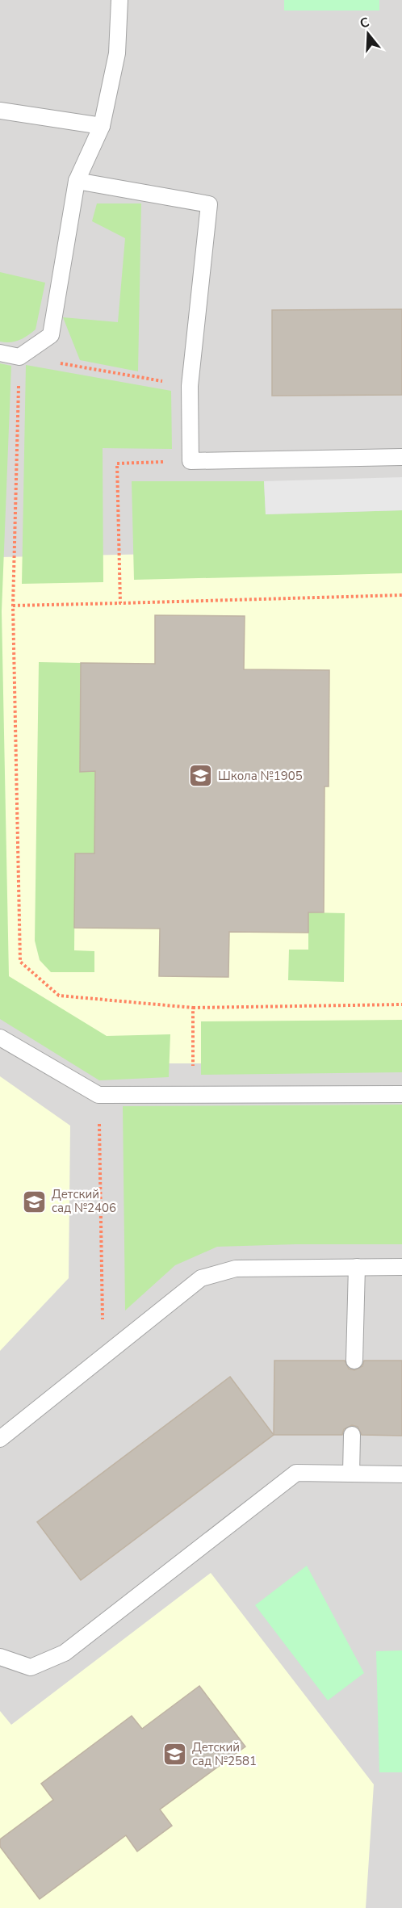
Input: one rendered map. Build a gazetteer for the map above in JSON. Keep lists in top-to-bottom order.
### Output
{
  "places": {
    "school or university": ["Школа №1905", "Детский сад №2406", "Детский сад №2581"]
  },
  "north": "top"
}
